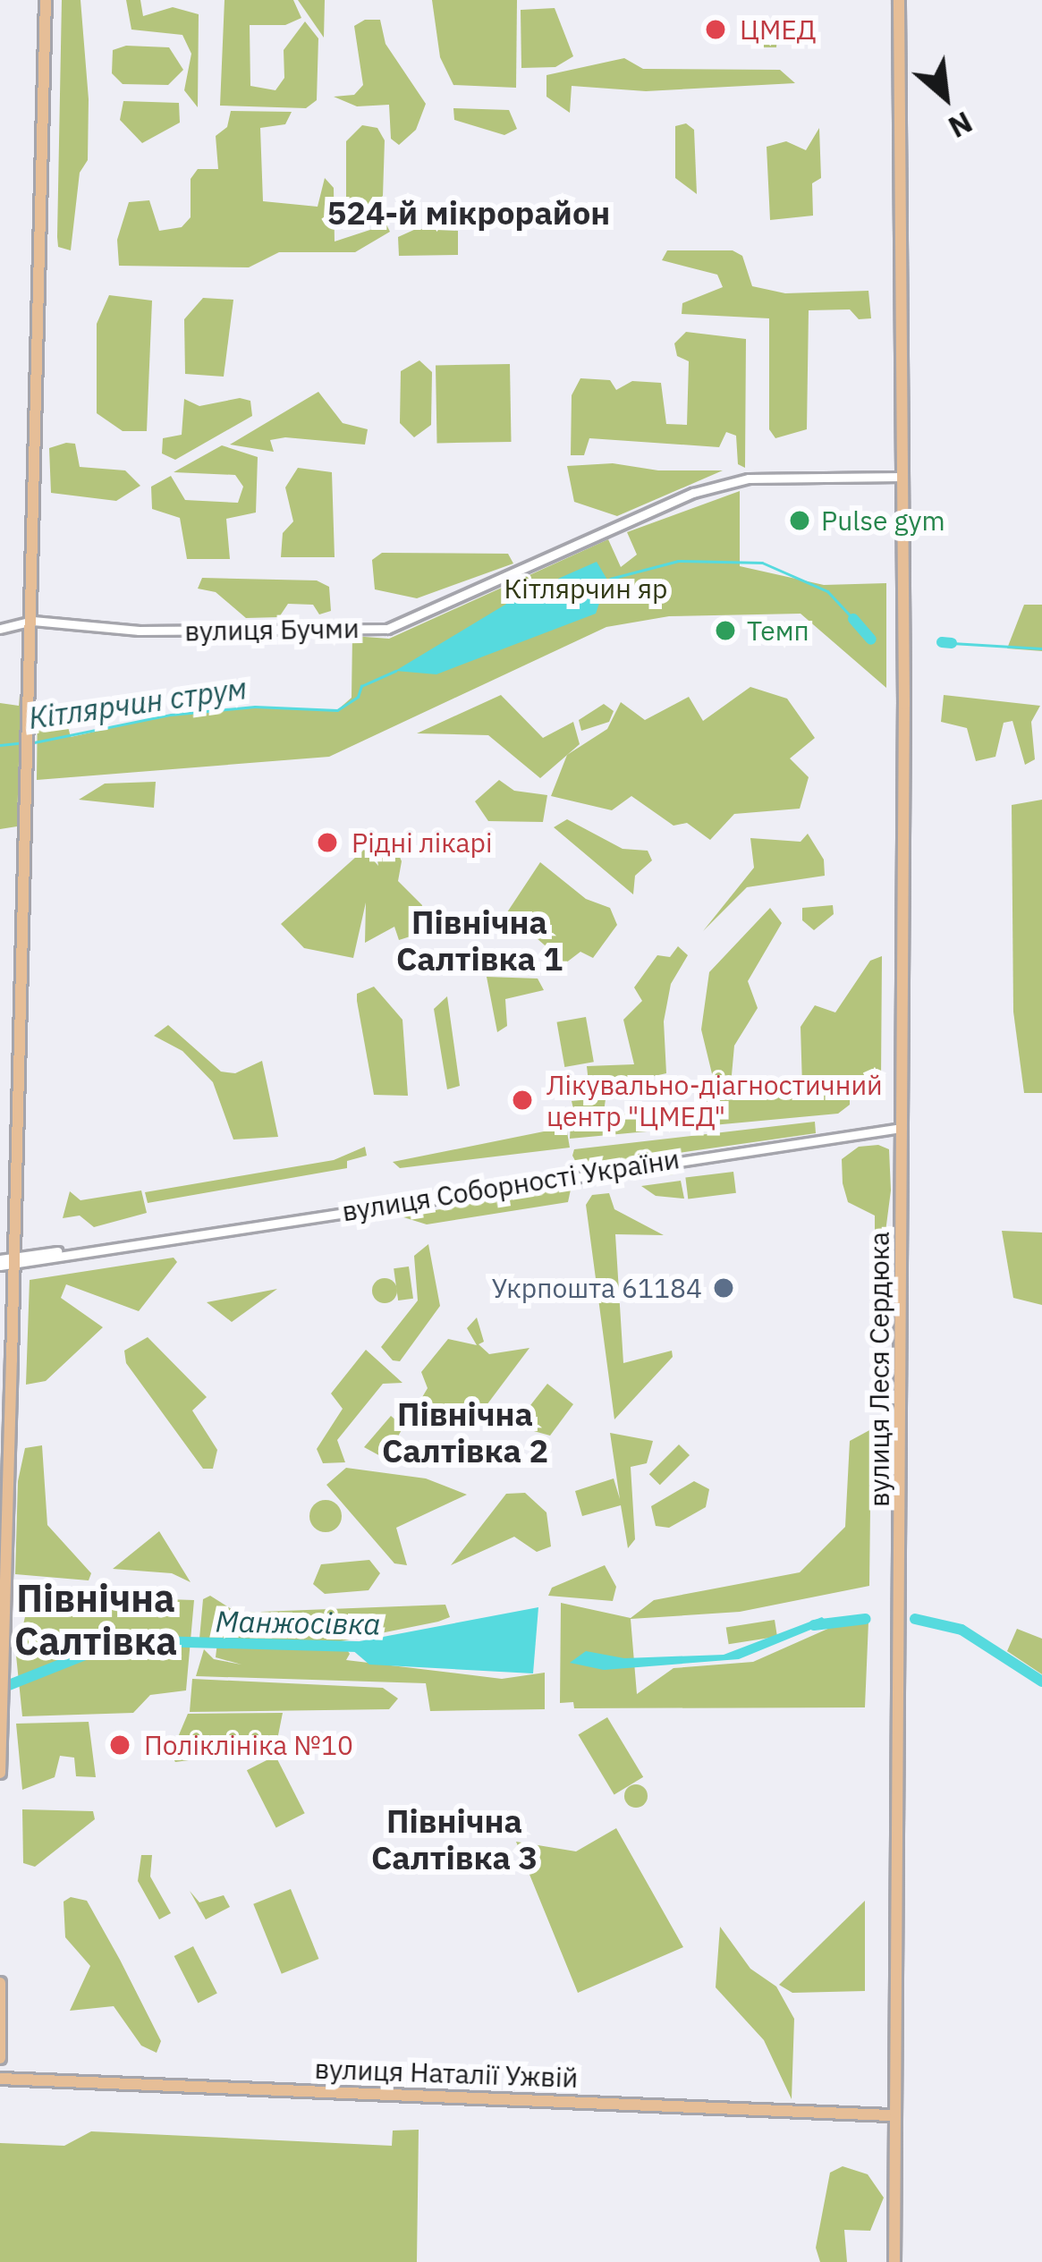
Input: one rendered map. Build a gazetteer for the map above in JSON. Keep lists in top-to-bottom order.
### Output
{
  "streets": {
    "main road": ["вулиця Леся Сердюка", "вулиця Наталії Ужвій"],
    "street": ["вулиця Бучми", "вулиця Соборності України"]
  },
  "crossings": [
    ["вулиця Бучми", "вулиця Леся Сердюка"],
    ["вулиця Соборності України", "вулиця Леся Сердюка"],
    ["вулиця Леся Сердюка", "вулиця Наталії Ужвій"]
  ],
  "districts": [
    "524-й мікрорайон",
    "Північна Салтівка 1",
    "Північна Салтівка 2",
    "Північна Салтівка",
    "Північна Салтівка 3"
  ],
  "water": ["Кітлярчин струм", "Манжосівка"],
  "parks": ["Кітлярчин яр"],
  "places": [
    "ЦМЕД",
    "Pulse gym",
    "Темп",
    "Рідні лікарі",
    "Лікувально-діагностичний центр \"ЦМЕД\"",
    "Укрпошта 61184",
    "Поліклініка №10"
  ],
  "north": "bottom right"
}
